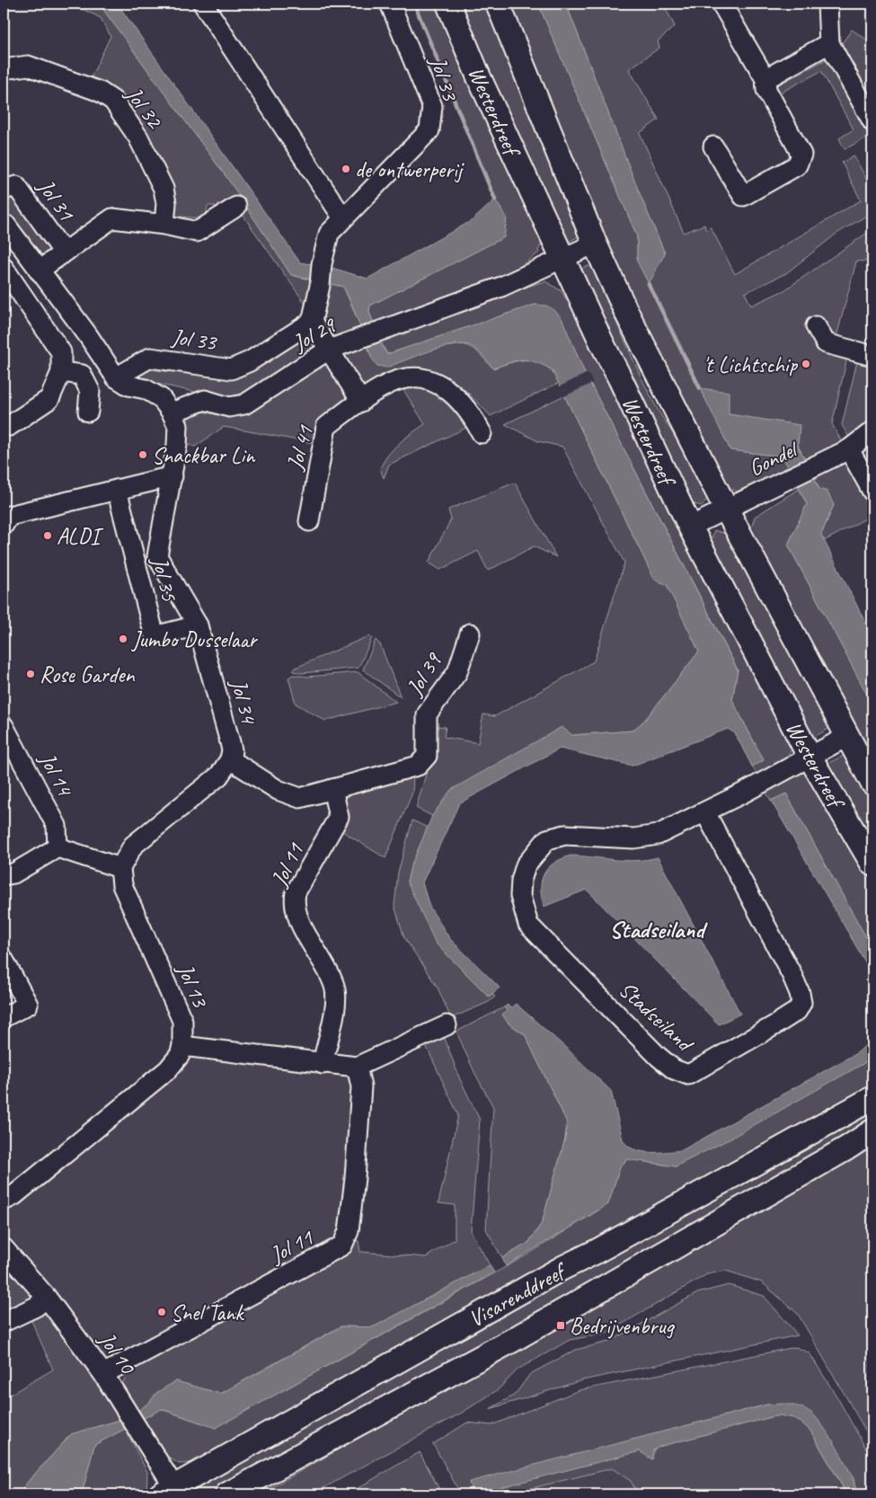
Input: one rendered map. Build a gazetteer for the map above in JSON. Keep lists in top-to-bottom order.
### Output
{
  "streets": {
    "main road": ["Westerdreef", "Visarenddreef"],
    "street": [
      "Jol 33",
      "Jol 32",
      "Jol 31",
      "Jol 29",
      "Jol 41",
      "Gondel",
      "Jol 35",
      "Jol 39",
      "Jol 34",
      "Jol 14",
      "Jol 11",
      "Jol 13",
      "Stadseiland",
      "Jol 10"
    ]
  },
  "crossings": [
    ["Westerdreef", "Jol 29"],
    ["Westerdreef", "Gondel"],
    ["Westerdreef", "Stadseiland"],
    ["Jol 29", "Jol 34"],
    ["Jol 35", "Jol 34"],
    ["Jol 39", "Jol 11"],
    ["Jol 11", "Jol 10"],
    ["Visarenddreef", "Jol 10"]
  ],
  "districts": ["Stadseiland"],
  "places": {
    "other": [
      "de ontwerperij",
      "'t Lichtschip",
      "Snackbar Lin",
      "ALDI",
      "Jumbo Dusselaar",
      "Rose Garden",
      "Snel Tank"
    ],
    "transit": ["Bedrijvenbrug"]
  }
}
